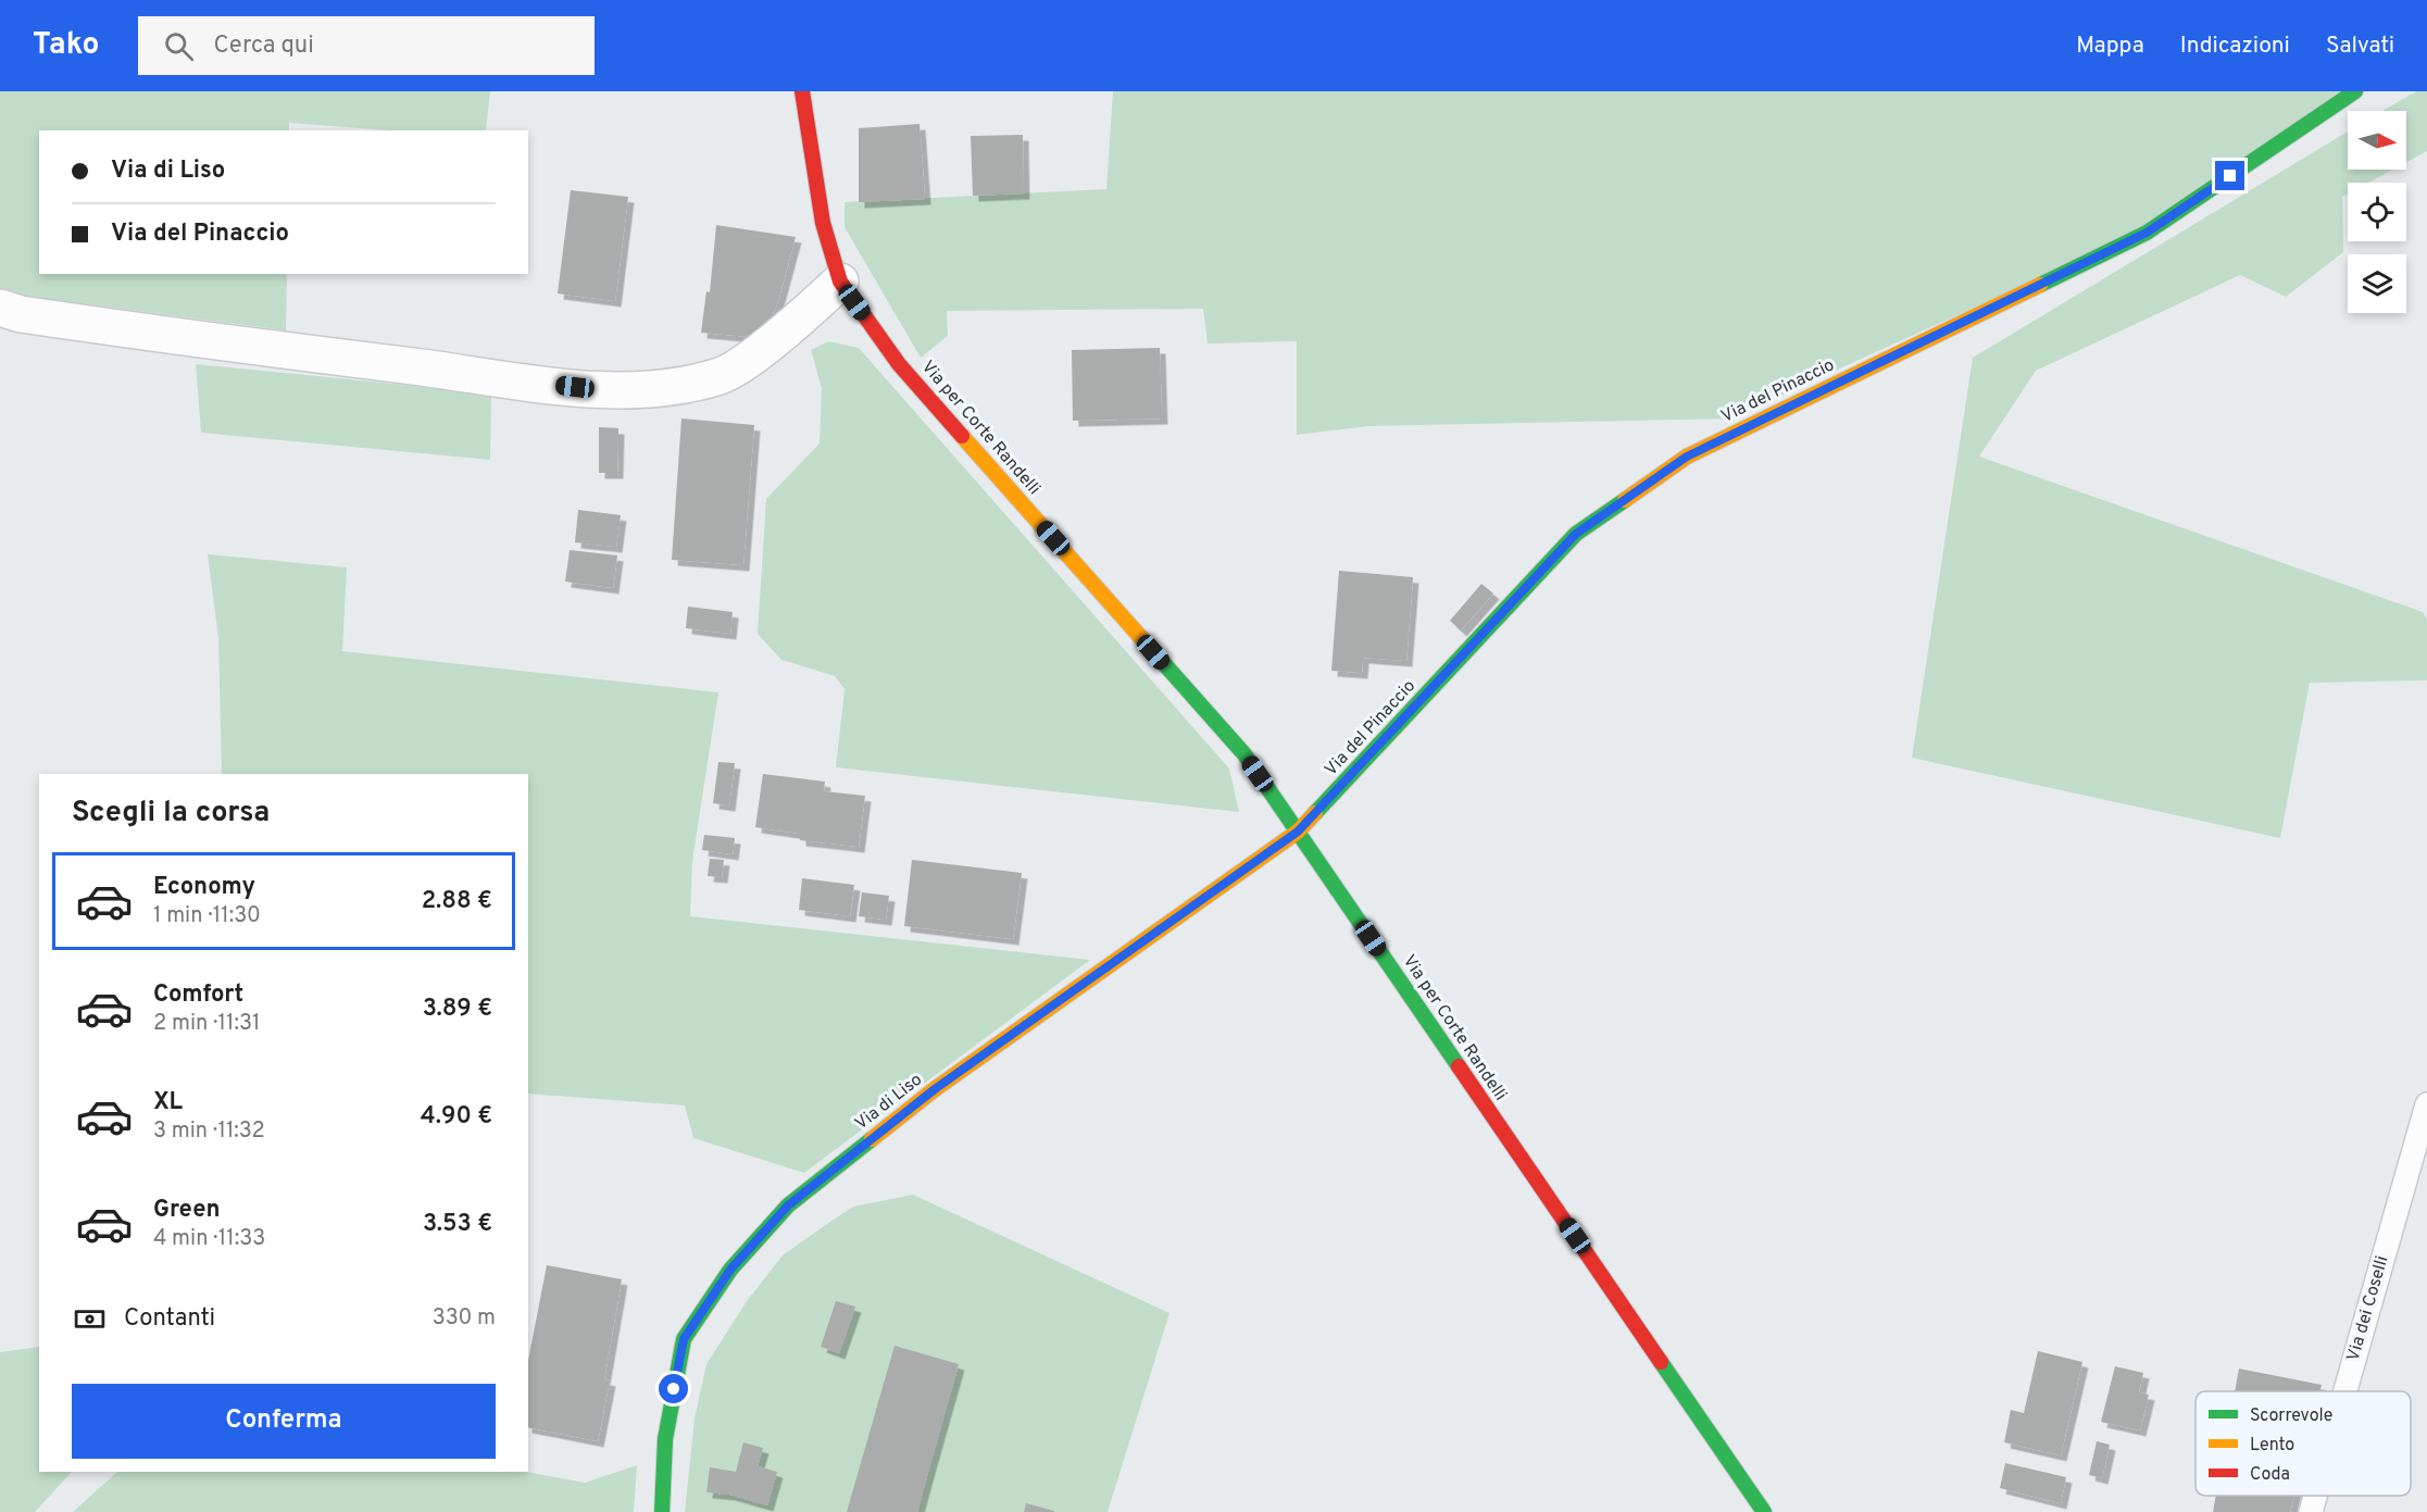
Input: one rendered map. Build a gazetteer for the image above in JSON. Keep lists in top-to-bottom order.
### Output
{
  "streets": {
    "street": ["Via del Pinaccio", "Via per Corte Randelli", "Via di Liso"],
    "lane": ["Via dei Coselli"]
  },
  "crossings": [
    ["Via del Pinaccio", "Via per Corte Randelli"],
    ["Via del Pinaccio", "Via di Liso"],
    ["Via per Corte Randelli", "Via di Liso"]
  ],
  "legend": ["Scorrevole", "Lento", "Coda"],
  "north": "right",
  "page": {
    "header": "Tako",
    "search": "Cerca qui",
    "nav": ["Mappa", "Indicazioni", "Salvati"],
    "banner": ["Via di Liso", "Via del Pinaccio"],
    "heading": "Scegli la corsa",
    "list": [
      {
        "name": "Economy",
        "note": "1 min · 11:30",
        "value": "2.88 €"
      },
      {
        "name": "Comfort",
        "note": "2 min · 11:31",
        "value": "3.89 €"
      },
      {
        "name": "XL",
        "note": "3 min · 11:32",
        "value": "4.90 €"
      },
      {
        "name": "Green",
        "note": "4 min · 11:33",
        "value": "3.53 €"
      }
    ],
    "pay": ["Contanti", "330 m"],
    "buttons": "Conferma"
  }
}
